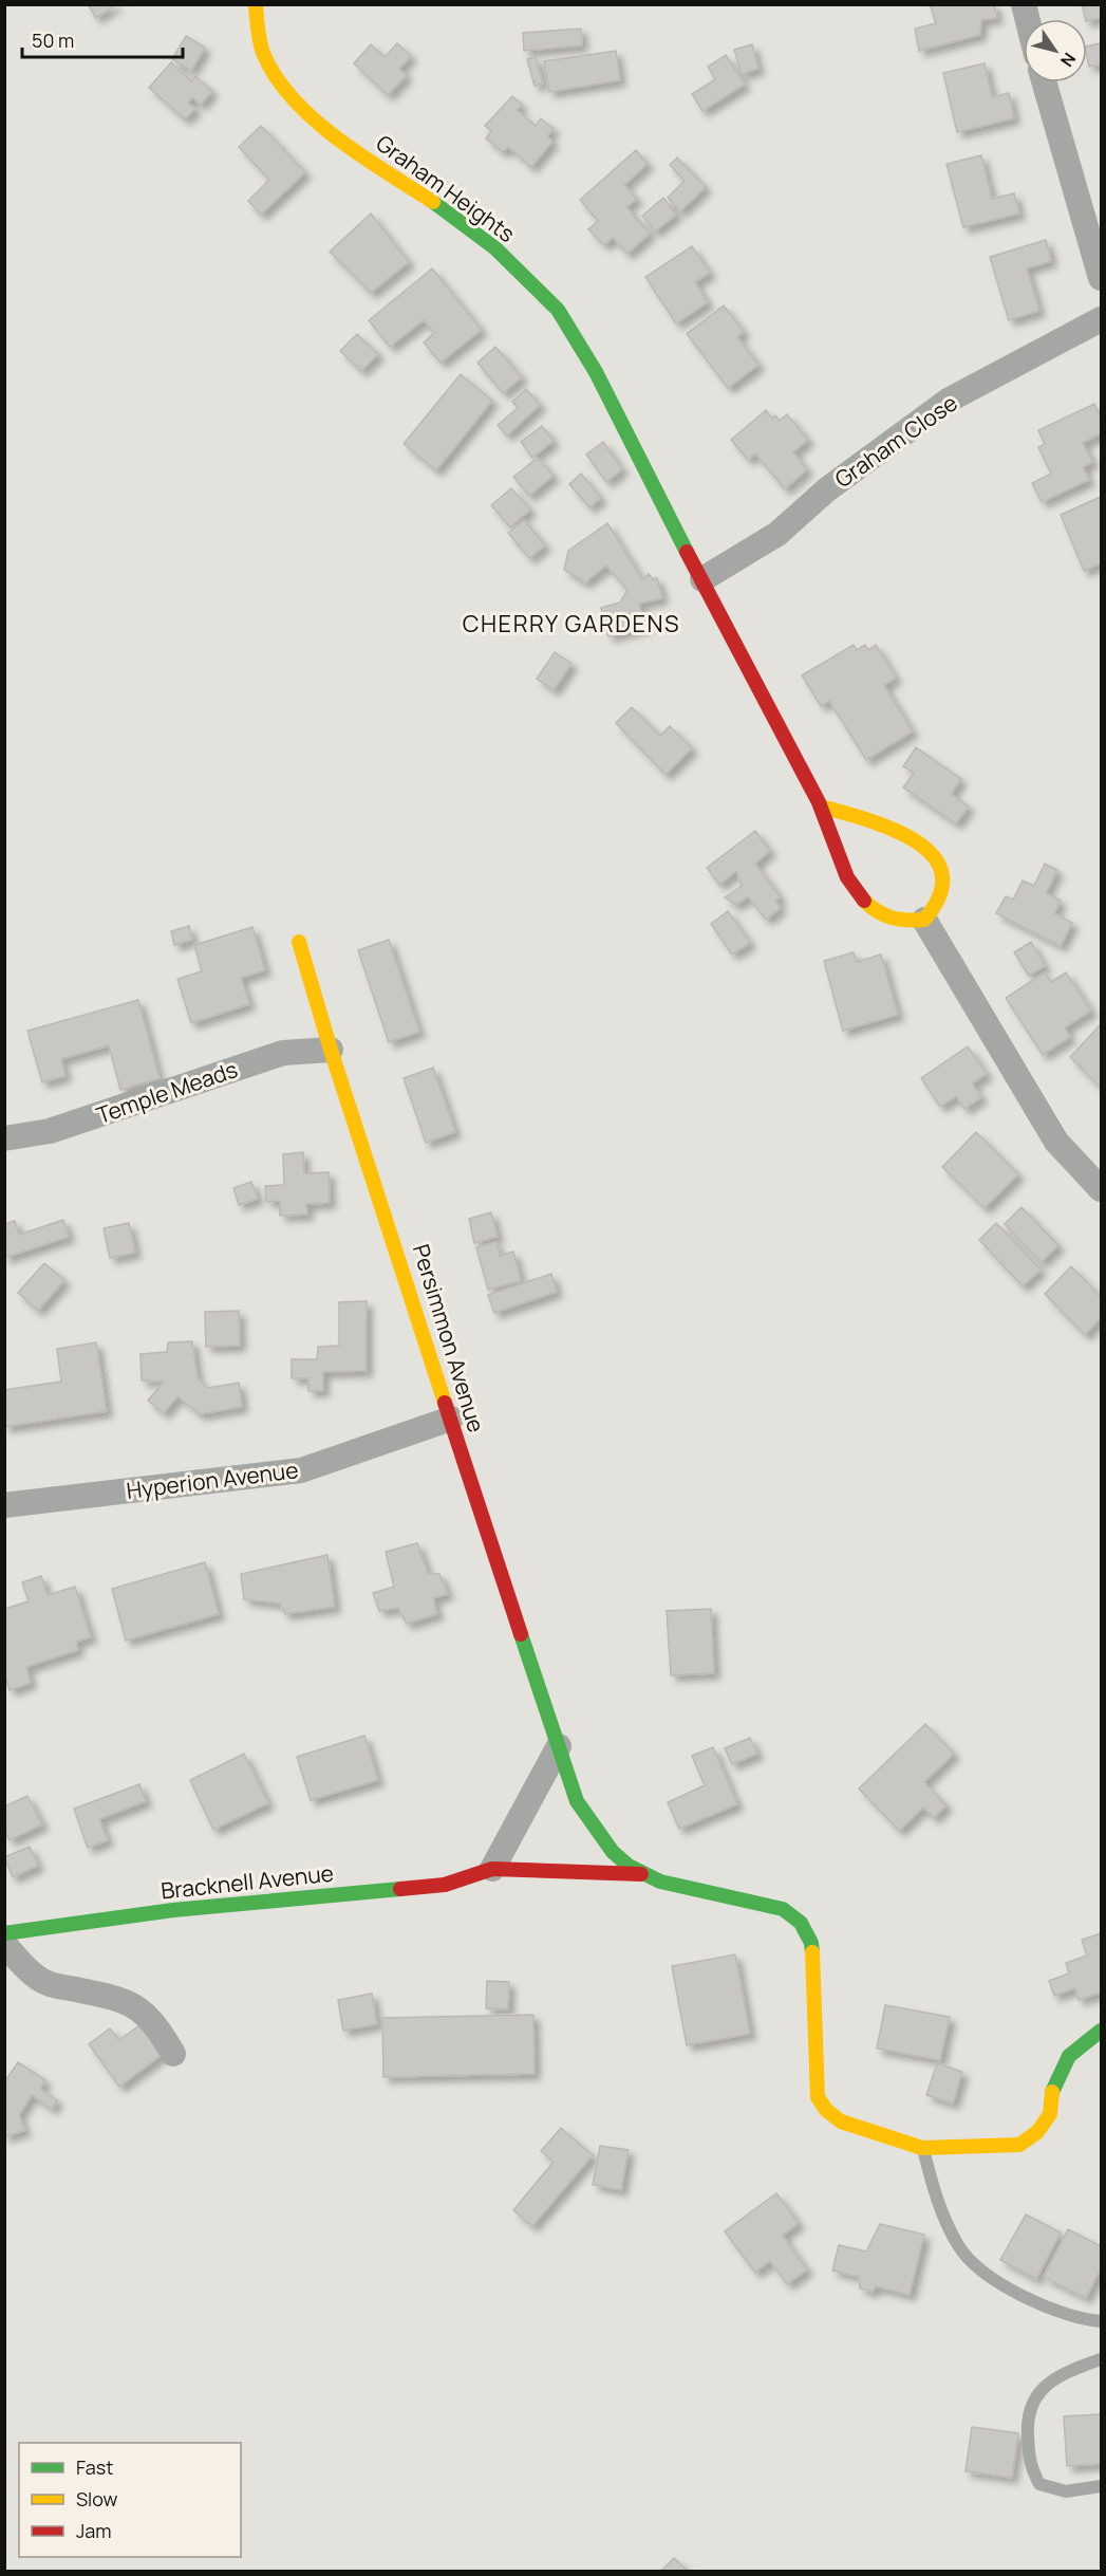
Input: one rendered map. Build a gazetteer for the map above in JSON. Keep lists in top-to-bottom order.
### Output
{
  "streets": {
    "street": [
      "Graham Heights",
      "Graham Close",
      "Temple Meads",
      "Persimmon Avenue",
      "Hyperion Avenue",
      "Bracknell Avenue"
    ]
  },
  "crossings": [
    ["Graham Heights", "Graham Close"],
    ["Temple Meads", "Persimmon Avenue"],
    ["Persimmon Avenue", "Hyperion Avenue"]
  ],
  "districts": ["CHERRY GARDENS"],
  "legend": ["Fast", "Slow", "Jam"],
  "scale_bar": "50 m",
  "north": "bottom right"
}
